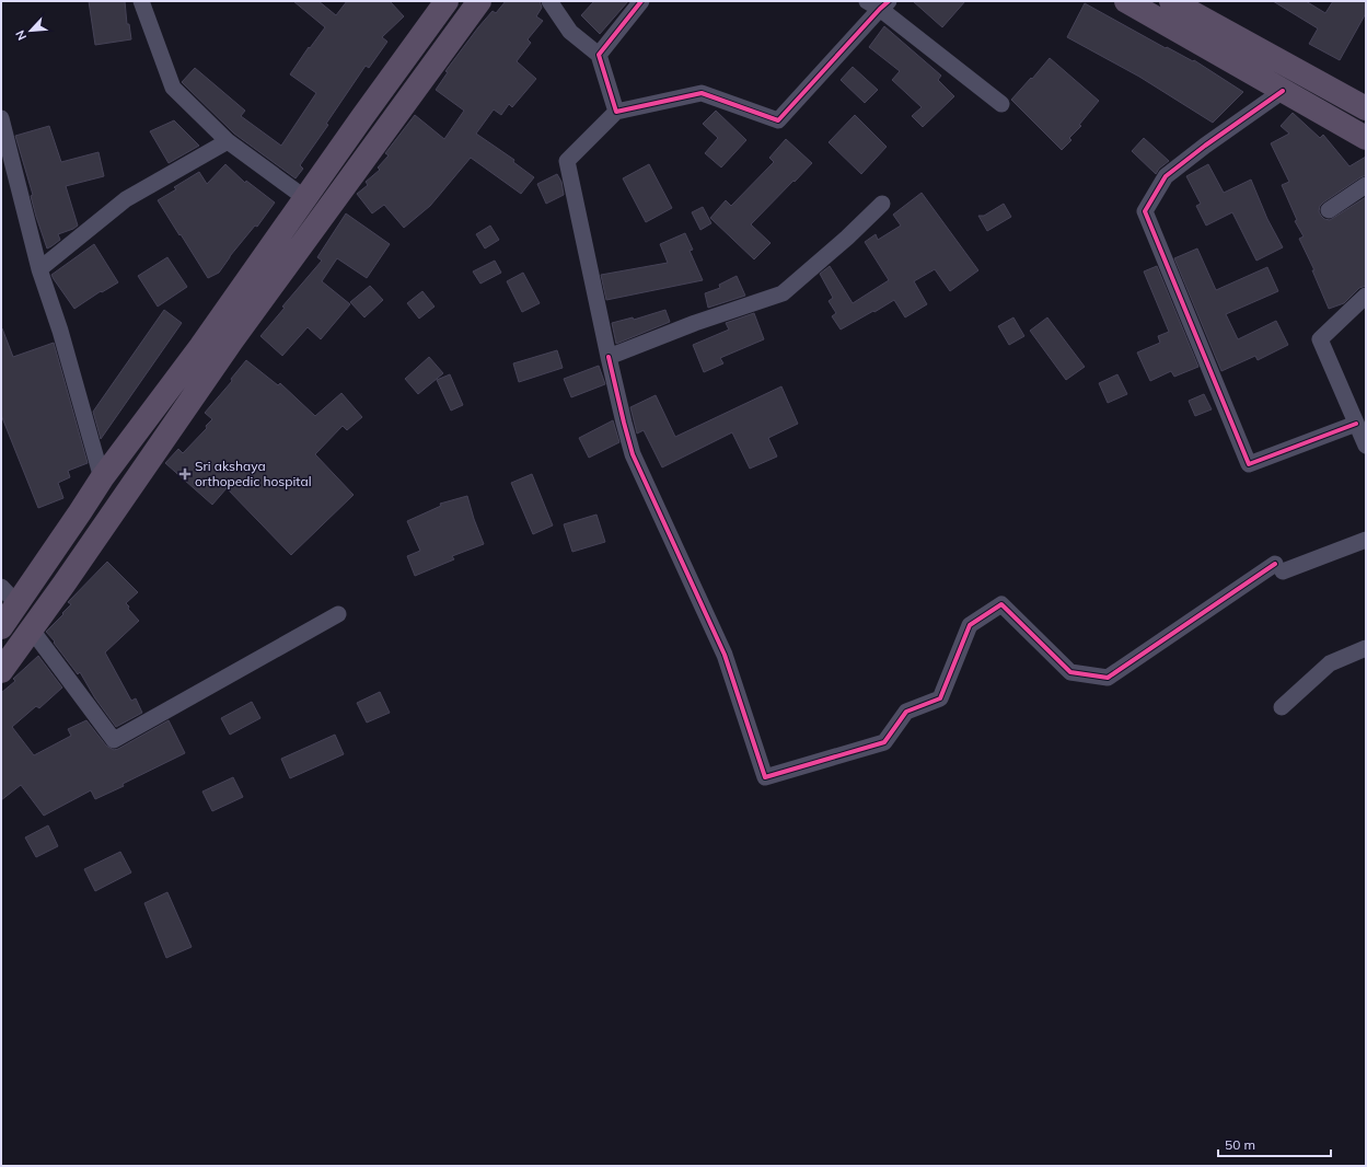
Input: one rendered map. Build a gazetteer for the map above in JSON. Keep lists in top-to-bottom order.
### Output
{
  "places": {
    "health": ["Sri akshaya orthopedic hospital"]
  },
  "scale_bar": "50 m",
  "north": "bottom left"
}
